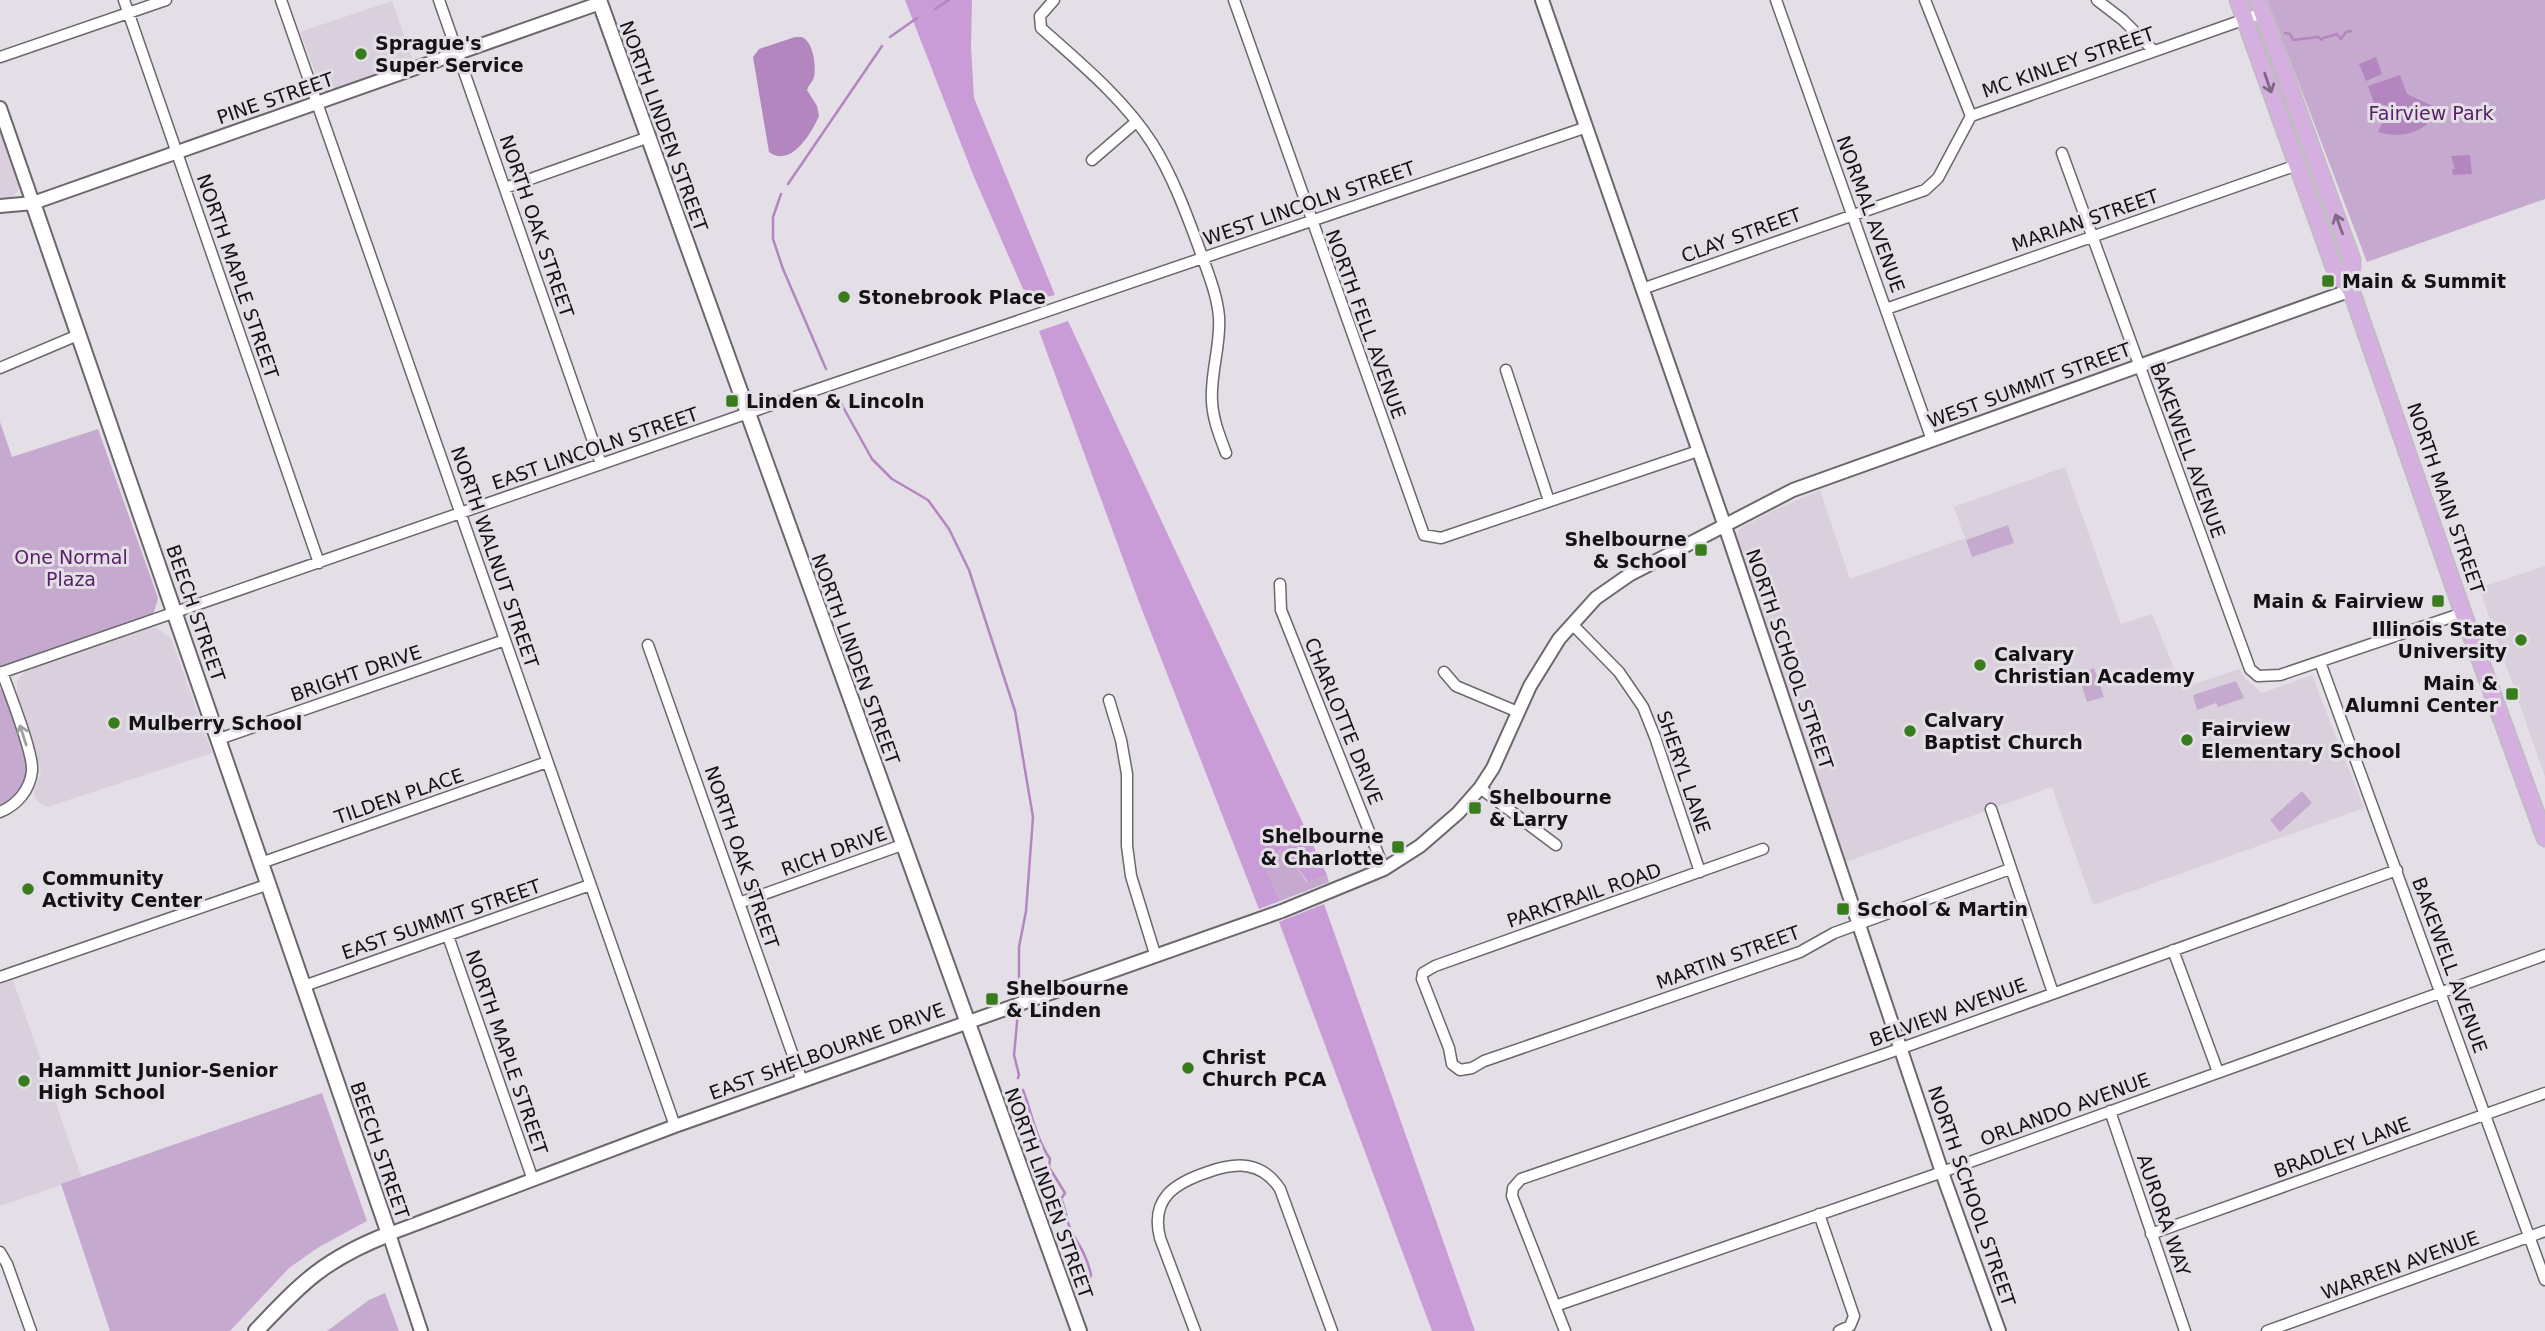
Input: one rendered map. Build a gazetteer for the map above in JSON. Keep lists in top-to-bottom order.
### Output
{
  "streets": {
    "main road": ["NORTH LINDEN STREET", "NORTH MAIN STREET", "BEECH STREET"],
    "street": [
      "MC KINLEY STREET",
      "PINE STREET",
      "WEST LINCOLN STREET",
      "NORMAL AVENUE",
      "MARIAN STREET",
      "NORTH OAK STREET",
      "CLAY STREET",
      "NORTH MAPLE STREET",
      "NORTH FELL AVENUE",
      "WEST SUMMIT STREET",
      "EAST LINCOLN STREET",
      "BAKEWELL AVENUE",
      "NORTH WALNUT STREET",
      "NORTH SCHOOL STREET",
      "BRIGHT DRIVE",
      "CHARLOTTE DRIVE",
      "SHERYL LANE",
      "TILDEN PLACE",
      "RICH DRIVE",
      "PARKTRAIL ROAD",
      "EAST SUMMIT STREET",
      "MARTIN STREET",
      "BELVIEW AVENUE",
      "EAST SHELBOURNE DRIVE",
      "ORLANDO AVENUE",
      "BRADLEY LANE",
      "AURORA WAY",
      "WARREN AVENUE"
    ]
  },
  "crossings": [
    ["MC KINLEY STREET", "NORMAL AVENUE"],
    ["MC KINLEY STREET", "CLAY STREET"],
    ["MC KINLEY STREET", "NORTH MAIN STREET"],
    ["PINE STREET", "NORTH LINDEN STREET"],
    ["PINE STREET", "NORTH OAK STREET"],
    ["PINE STREET", "NORTH MAPLE STREET"],
    ["PINE STREET", "NORTH WALNUT STREET"],
    ["PINE STREET", "BEECH STREET"],
    ["NORTH LINDEN STREET", "EAST LINCOLN STREET"],
    ["NORTH LINDEN STREET", "RICH DRIVE"],
    ["NORTH LINDEN STREET", "EAST SHELBOURNE DRIVE"],
    ["WEST LINCOLN STREET", "NORTH FELL AVENUE"],
    ["WEST LINCOLN STREET", "EAST LINCOLN STREET"],
    ["WEST LINCOLN STREET", "NORTH SCHOOL STREET"],
    ["NORMAL AVENUE", "MARIAN STREET"],
    ["NORMAL AVENUE", "CLAY STREET"],
    ["NORMAL AVENUE", "WEST SUMMIT STREET"],
    ["MARIAN STREET", "BAKEWELL AVENUE"],
    ["MARIAN STREET", "NORTH MAIN STREET"],
    ["NORTH OAK STREET", "EAST LINCOLN STREET"],
    ["NORTH OAK STREET", "RICH DRIVE"],
    ["NORTH OAK STREET", "EAST SHELBOURNE DRIVE"],
    ["CLAY STREET", "NORTH SCHOOL STREET"],
    ["NORTH MAPLE STREET", "EAST LINCOLN STREET"],
    ["NORTH MAPLE STREET", "EAST SUMMIT STREET"],
    ["NORTH MAPLE STREET", "EAST SHELBOURNE DRIVE"],
    ["WEST SUMMIT STREET", "BAKEWELL AVENUE"],
    ["WEST SUMMIT STREET", "NORTH MAIN STREET"],
    ["WEST SUMMIT STREET", "NORTH SCHOOL STREET"],
    ["WEST SUMMIT STREET", "SHERYL LANE"],
    ["WEST SUMMIT STREET", "EAST SHELBOURNE DRIVE"],
    ["EAST LINCOLN STREET", "NORTH WALNUT STREET"],
    ["EAST LINCOLN STREET", "BEECH STREET"],
    ["BAKEWELL AVENUE", "BELVIEW AVENUE"],
    ["BAKEWELL AVENUE", "ORLANDO AVENUE"],
    ["BAKEWELL AVENUE", "BRADLEY LANE"],
    ["BAKEWELL AVENUE", "WARREN AVENUE"],
    ["NORTH WALNUT STREET", "BRIGHT DRIVE"],
    ["NORTH WALNUT STREET", "TILDEN PLACE"],
    ["NORTH WALNUT STREET", "EAST SUMMIT STREET"],
    ["NORTH WALNUT STREET", "EAST SHELBOURNE DRIVE"],
    ["BEECH STREET", "BRIGHT DRIVE"],
    ["BEECH STREET", "TILDEN PLACE"],
    ["BEECH STREET", "EAST SUMMIT STREET"],
    ["BEECH STREET", "EAST SHELBOURNE DRIVE"],
    ["NORTH SCHOOL STREET", "MARTIN STREET"],
    ["NORTH SCHOOL STREET", "BELVIEW AVENUE"],
    ["NORTH SCHOOL STREET", "ORLANDO AVENUE"],
    ["CHARLOTTE DRIVE", "EAST SHELBOURNE DRIVE"],
    ["SHERYL LANE", "PARKTRAIL ROAD"],
    ["PARKTRAIL ROAD", "MARTIN STREET"],
    ["BELVIEW AVENUE", "ORLANDO AVENUE"],
    ["ORLANDO AVENUE", "AURORA WAY"],
    ["BRADLEY LANE", "AURORA WAY"]
  ],
  "parks": ["Fairview Park", "One Normal Plaza"],
  "places": {
    "other": [
      "Sprague's Super Service",
      "Stonebrook Place",
      "Illinois State University",
      "Calvary Christian Academy",
      "Mulberry School",
      "Calvary Baptist Church",
      "Fairview Elementary School",
      "Community Activity Center",
      "Christ Church PCA",
      "Hammitt Junior-Senior High School"
    ],
    "transit": [
      "Main & Summit",
      "Linden & Lincoln",
      "Shelbourne & School",
      "Main & Fairview",
      "Main & Alumni Center",
      "Shelbourne & Larry",
      "Shelbourne & Charlotte",
      "School & Martin",
      "Shelbourne & Linden"
    ]
  }
}
